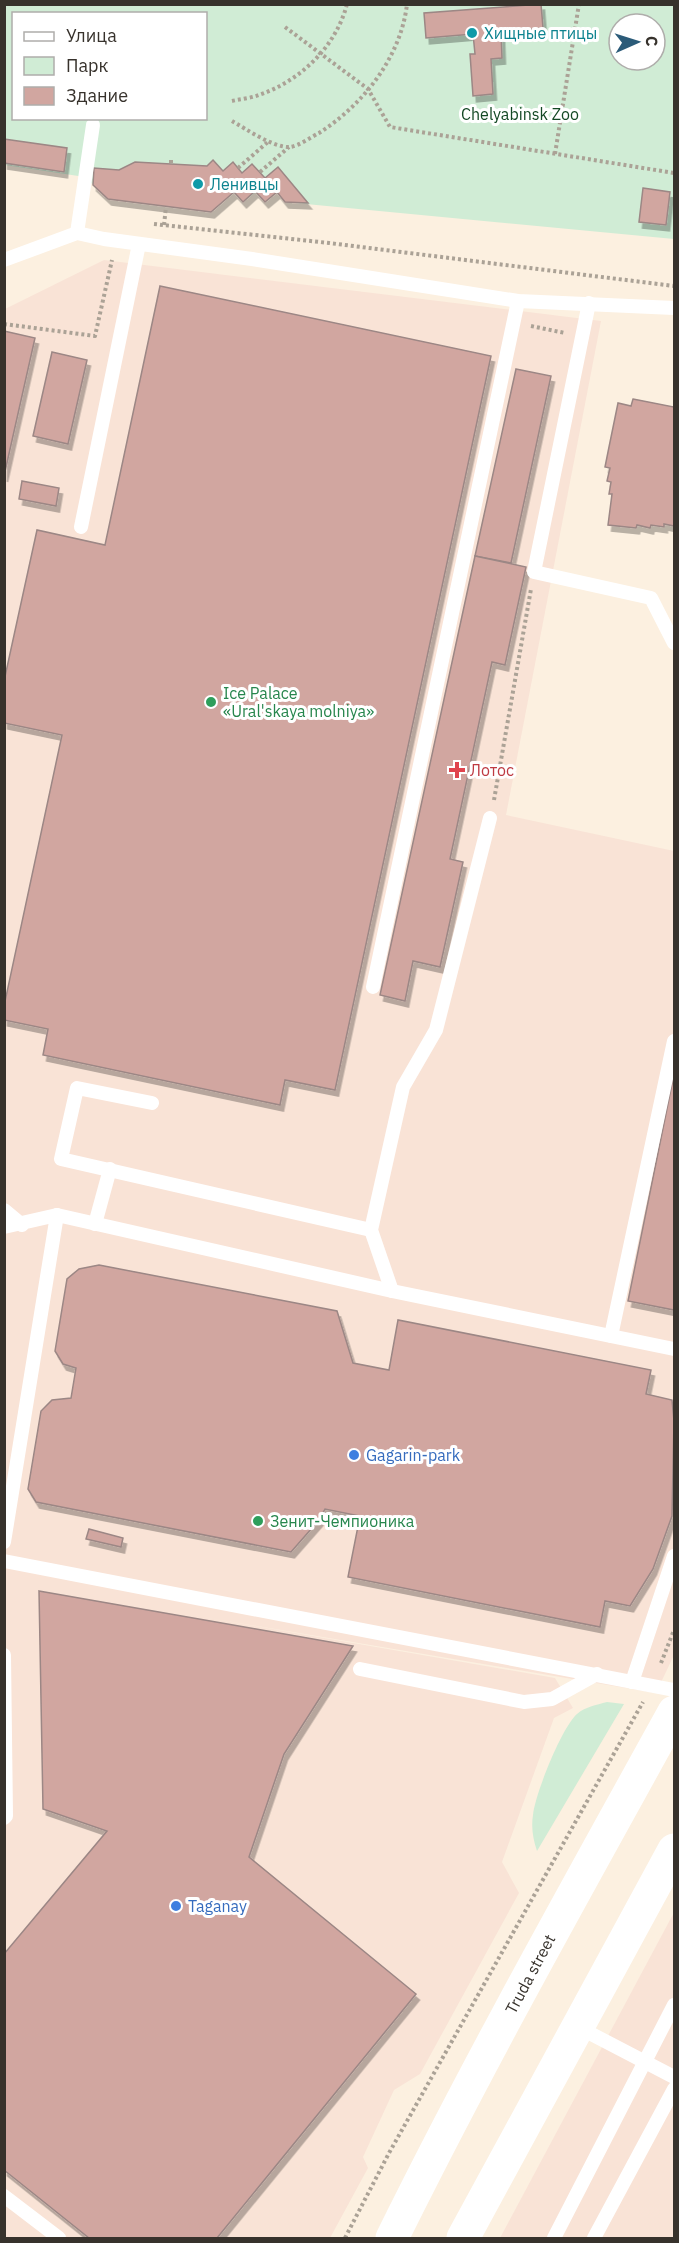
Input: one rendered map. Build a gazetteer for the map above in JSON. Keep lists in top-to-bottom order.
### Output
{
  "streets": {
    "main road": ["Truda street"]
  },
  "parks": ["Chelyabinsk Zoo"],
  "places": {
    "other": [
      "Хищные птицы",
      "Ленивцы",
      "Ice Palace «Ural'skaya molniya»",
      "Gagarin-park",
      "Зенит-Чемпионика",
      "Taganay"
    ],
    "health": ["Лотос"]
  },
  "legend": ["Улица", "Парк", "Здание"],
  "north": "right"
}
